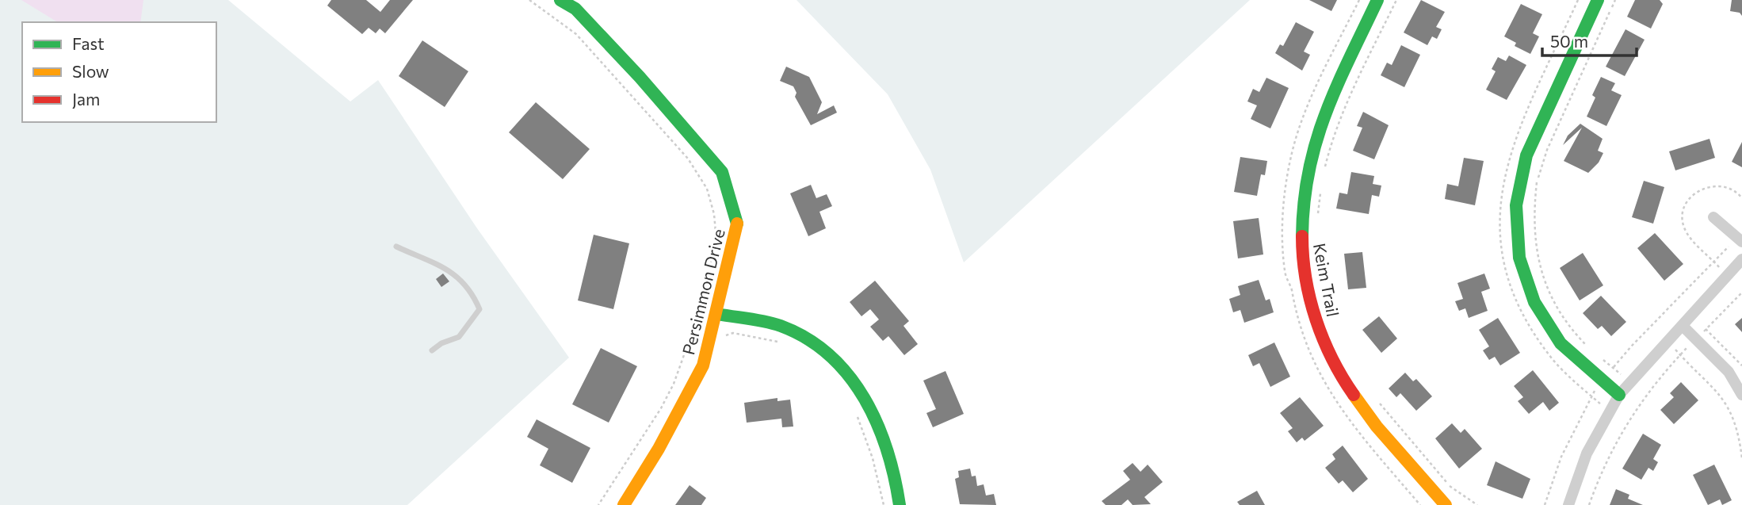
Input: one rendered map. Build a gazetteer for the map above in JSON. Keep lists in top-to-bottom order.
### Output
{
  "streets": {
    "street": ["Keim Trail", "Persimmon Drive"]
  },
  "legend": ["Fast", "Slow", "Jam"],
  "scale_bar": "50 m"
}
